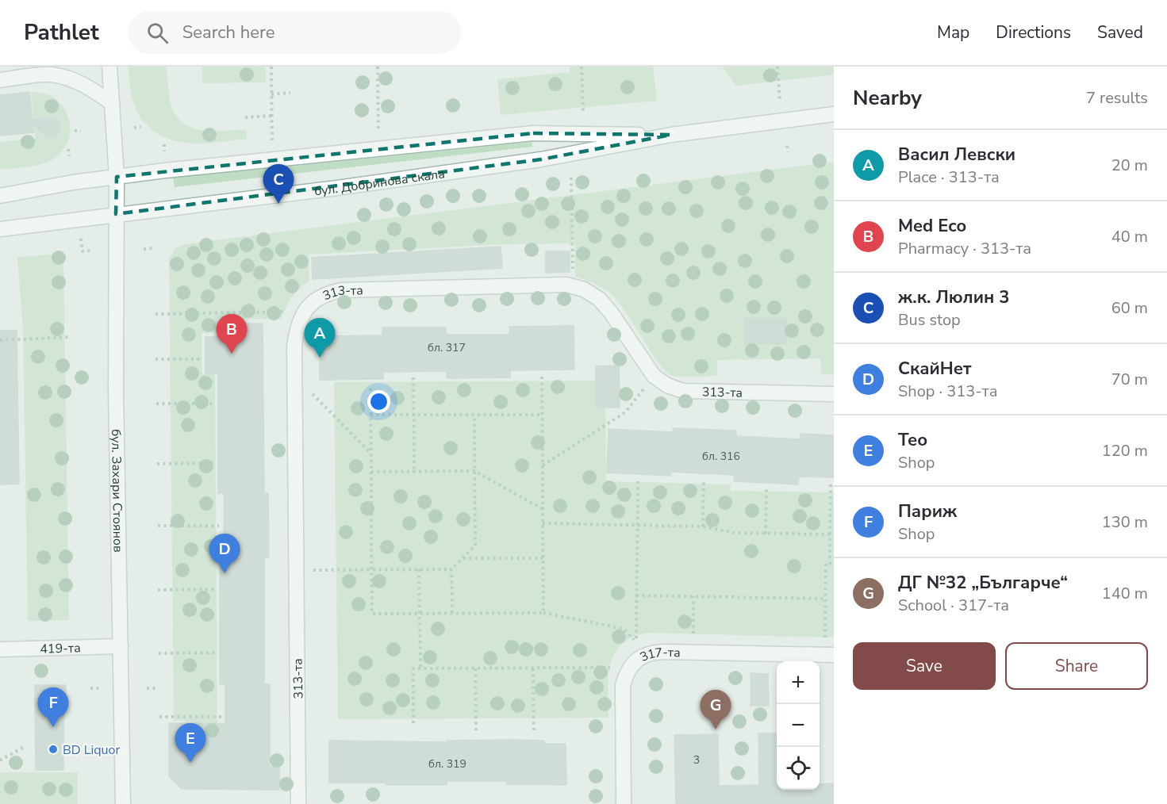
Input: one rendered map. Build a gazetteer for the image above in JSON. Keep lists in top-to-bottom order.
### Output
{
  "streets": {
    "street": [
      "бул. Добринова скала",
      "313-та",
      "бул. Захари Стоянов",
      "419-та",
      "317-та"
    ]
  },
  "crossings": [
    ["бул. Добринова скала", "бул. Захари Стоянов"],
    ["бул. Захари Стоянов", "419-та"]
  ],
  "places": ["BD Liquor"],
  "house_numbers": [
    "бл. 317",
    "бл. 316",
    "3",
    "бл. 319"
  ],
  "page": {
    "header": "Pathlet",
    "search": "Search here",
    "nav": ["Map", "Directions", "Saved"],
    "heading": ["Nearby", "7 results"],
    "list": [
      {
        "mark": "A",
        "name": "Васил Левски",
        "note": "Place · 313-та",
        "value": "20 m"
      },
      {
        "mark": "B",
        "name": "Med Eco",
        "note": "Pharmacy · 313-та",
        "value": "40 m"
      },
      {
        "mark": "C",
        "name": "ж.к. Люлин 3",
        "note": "Bus stop",
        "value": "60 m"
      },
      {
        "mark": "D",
        "name": "СкайНет",
        "note": "Shop · 313-та",
        "value": "70 m"
      },
      {
        "mark": "E",
        "name": "Тео",
        "note": "Shop",
        "value": "120 m"
      },
      {
        "mark": "F",
        "name": "Париж",
        "note": "Shop",
        "value": "130 m"
      },
      {
        "mark": "G",
        "name": "ДГ №32 „Българче“",
        "note": "School · 317-та",
        "value": "140 m"
      }
    ],
    "pins": [
      "C",
      "B",
      "A",
      "D",
      "F",
      "G",
      "E"
    ],
    "buttons": ["Save", "Share"],
    "map_buttons": ["+", "−"]
  }
}
